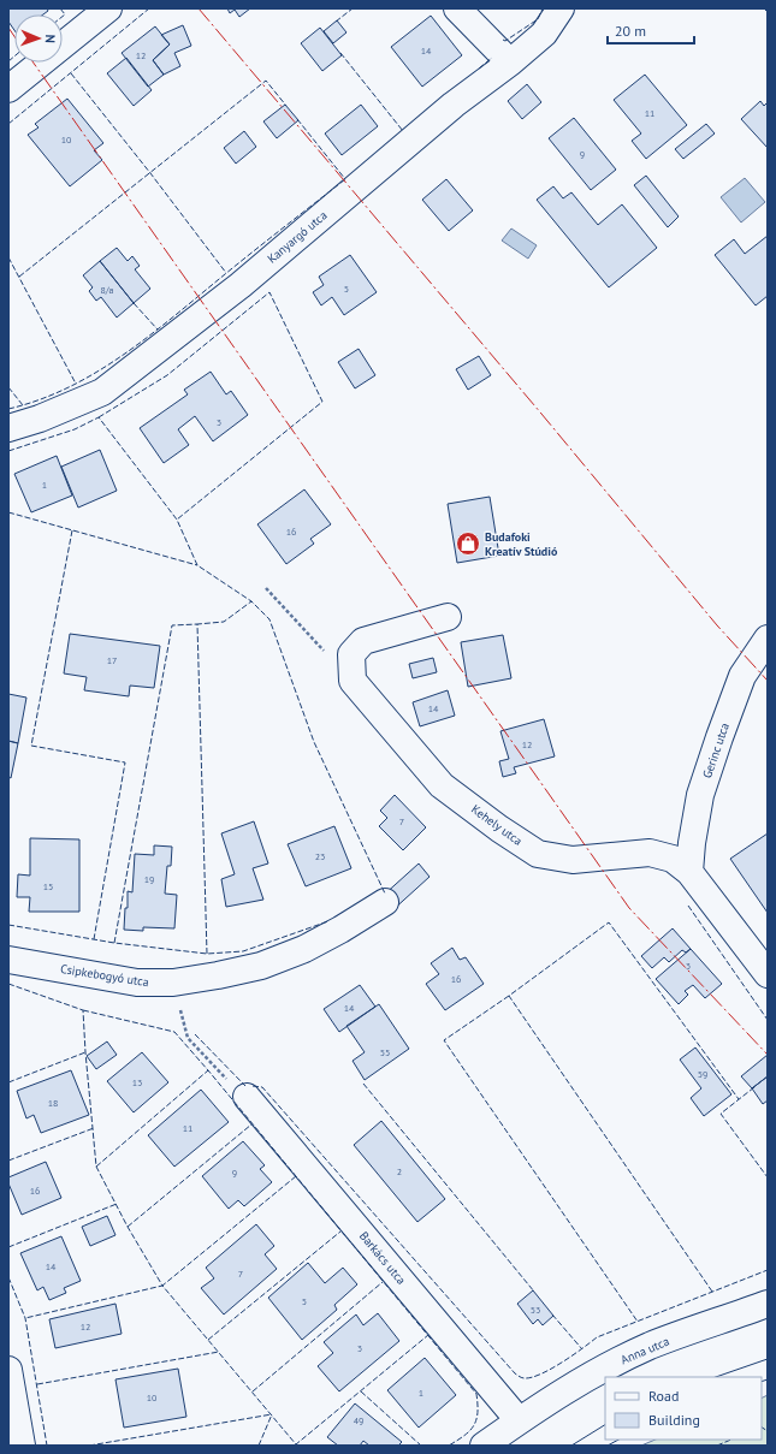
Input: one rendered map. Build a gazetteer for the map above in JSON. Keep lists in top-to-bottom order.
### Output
{
  "streets": {
    "street": [
      "Kanyargó utca",
      "Gerinc utca",
      "Kehely utca",
      "Csipkebogyó utca",
      "Barkács utca",
      "Anna utca"
    ]
  },
  "crossings": [
    ["Gerinc utca", "Kehely utca"],
    ["Barkács utca", "Anna utca"]
  ],
  "places": {
    "shop": ["Budafoki Kreatív Stúdió"]
  },
  "house_numbers": [
    "14",
    "12",
    "11",
    "10",
    "9",
    "5",
    "8/a",
    "3",
    "1",
    "16",
    "17",
    "14",
    "12",
    "7",
    "23",
    "19",
    "15",
    "3",
    "16",
    "14",
    "55",
    "59",
    "13",
    "18",
    "11",
    "2",
    "9",
    "16",
    "14",
    "7",
    "5",
    "53",
    "12",
    "3",
    "1",
    "10",
    "49"
  ],
  "legend": ["Road", "Building"],
  "scale_bar": "20 m",
  "north": "right"
}
